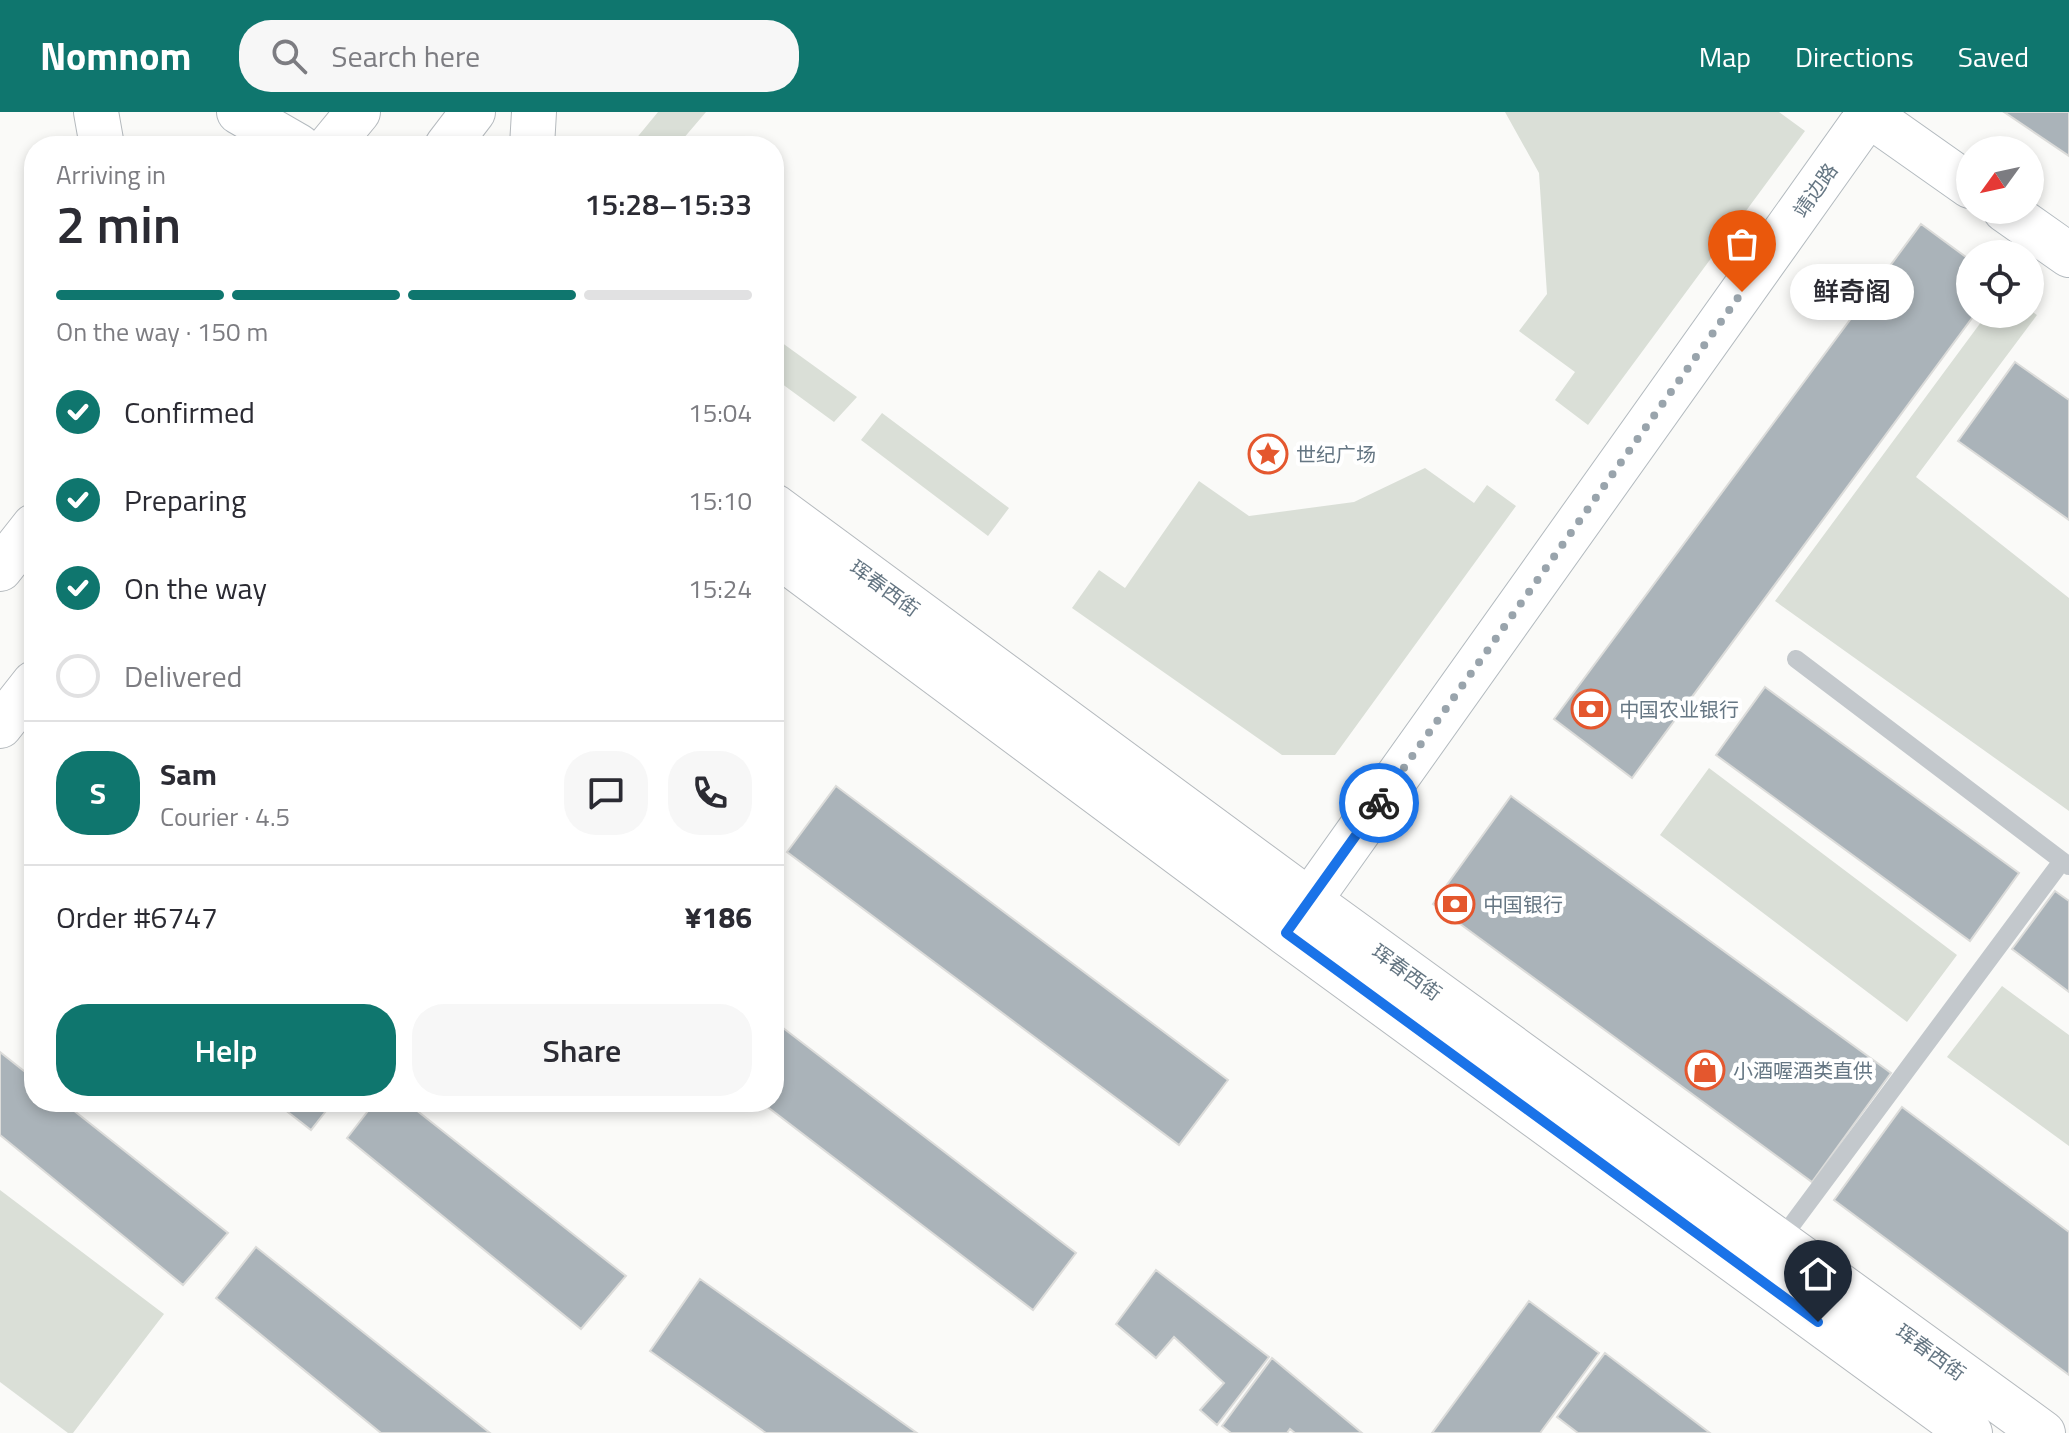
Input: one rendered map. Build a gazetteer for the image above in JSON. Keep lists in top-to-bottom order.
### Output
{
  "streets": {
    "main road": ["靖边路", "珲春西街"]
  },
  "crossings": [
    ["靖边路", "珲春西街"]
  ],
  "places": {
    "other": ["鲜奇阁"],
    "place": ["世纪广场"],
    "bank": ["中国农业银行", "中国银行"],
    "shop": ["小酒喔酒类直供"]
  },
  "north": "bottom left",
  "page": {
    "header": "Nomnom",
    "search": "Search here",
    "nav": ["Map", "Directions", "Saved"],
    "heading": ["2 min", "Arriving in", "15:28–15:33"],
    "panel": [
      "Sam",
      "Courier · 4.5",
      "Order #6747",
      "¥186"
    ],
    "bubble": "鲜奇阁",
    "bar": "On the way · 150 m",
    "list": [
      ["Confirmed", "15:04"],
      ["Preparing", "15:10"],
      ["On the way", "15:24"],
      "Delivered"
    ],
    "round": "S",
    "buttons": ["Help", "Share"]
  }
}
